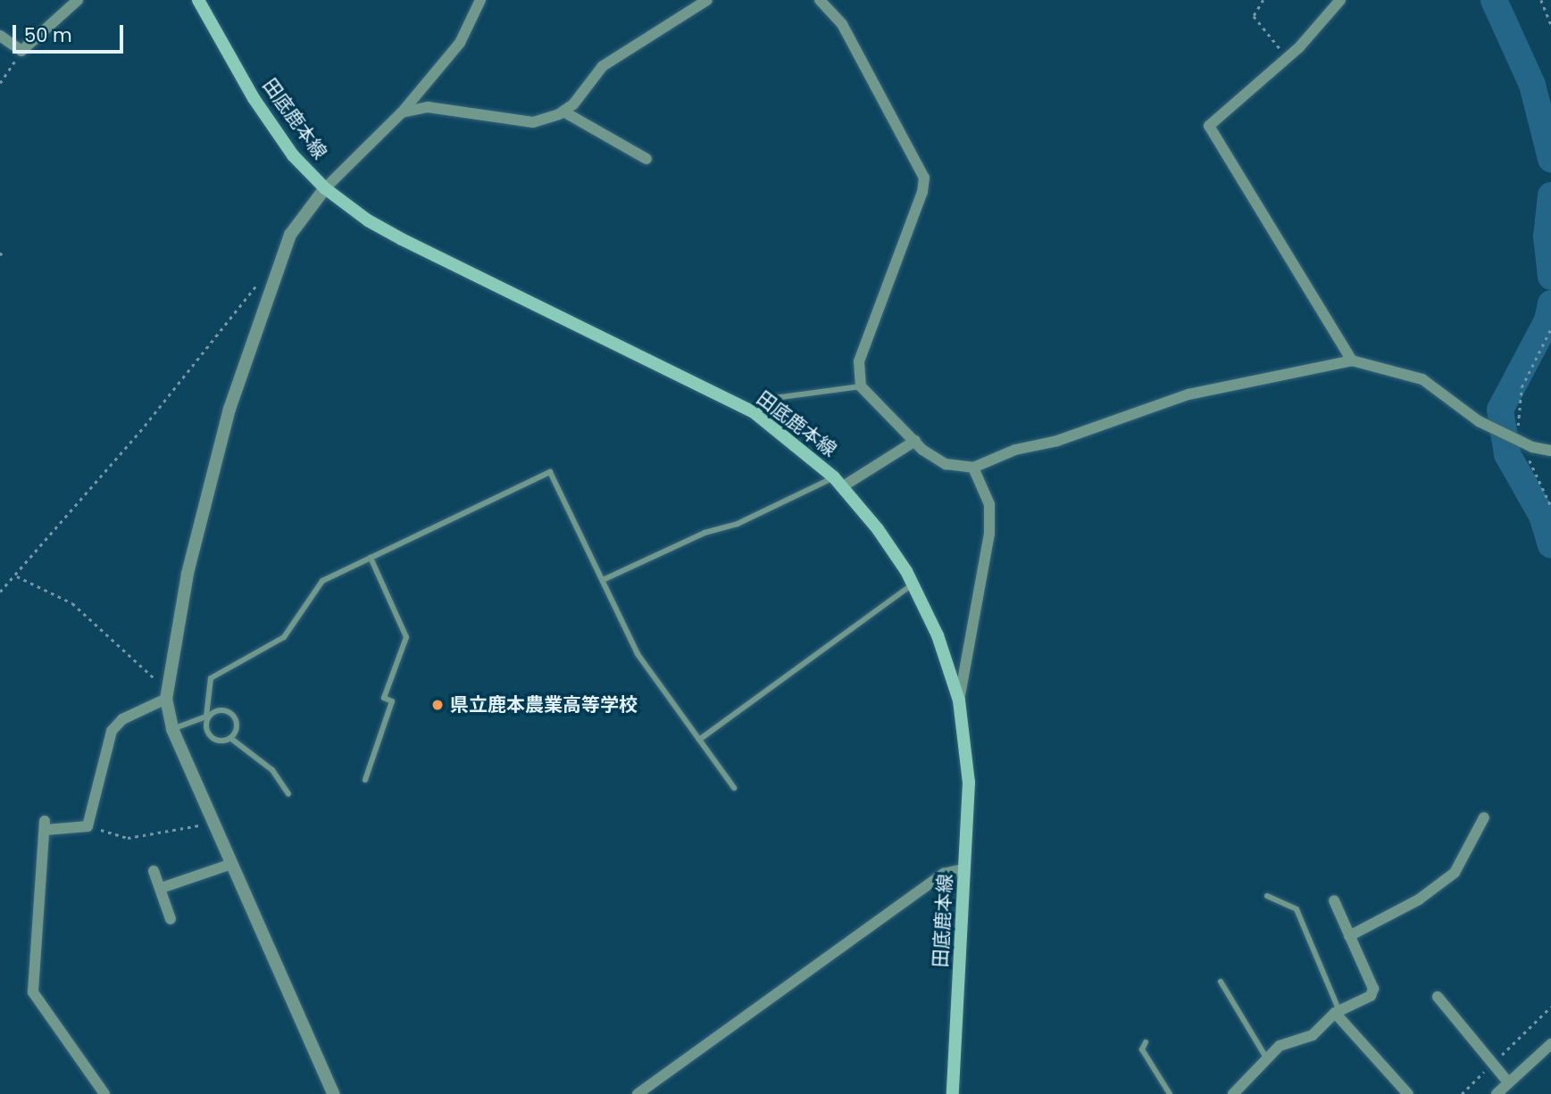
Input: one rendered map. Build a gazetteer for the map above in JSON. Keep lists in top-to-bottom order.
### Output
{
  "streets": {
    "main road": ["田底鹿本線"]
  },
  "places": ["県立鹿本農業高等学校"],
  "scale_bar": "50 m"
}
